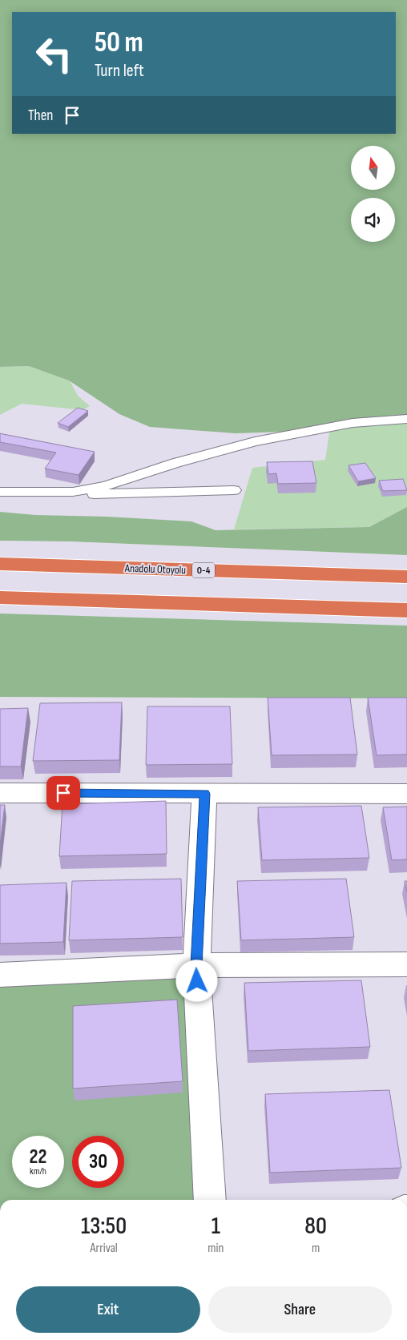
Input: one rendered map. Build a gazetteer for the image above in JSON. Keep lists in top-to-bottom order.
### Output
{
  "streets": {
    "highway": ["Anadolu Otoyolu", "O-4"]
  },
  "north": "top",
  "page": {
    "turn": ["50 m", "Turn left"],
    "then": "Then",
    "speed": "22 km/h",
    "limit": "30",
    "eta": [
      "13:50",
      "Arrival",
      "1",
      "min",
      "80",
      "m"
    ],
    "buttons": ["Exit", "Share"]
  }
}
